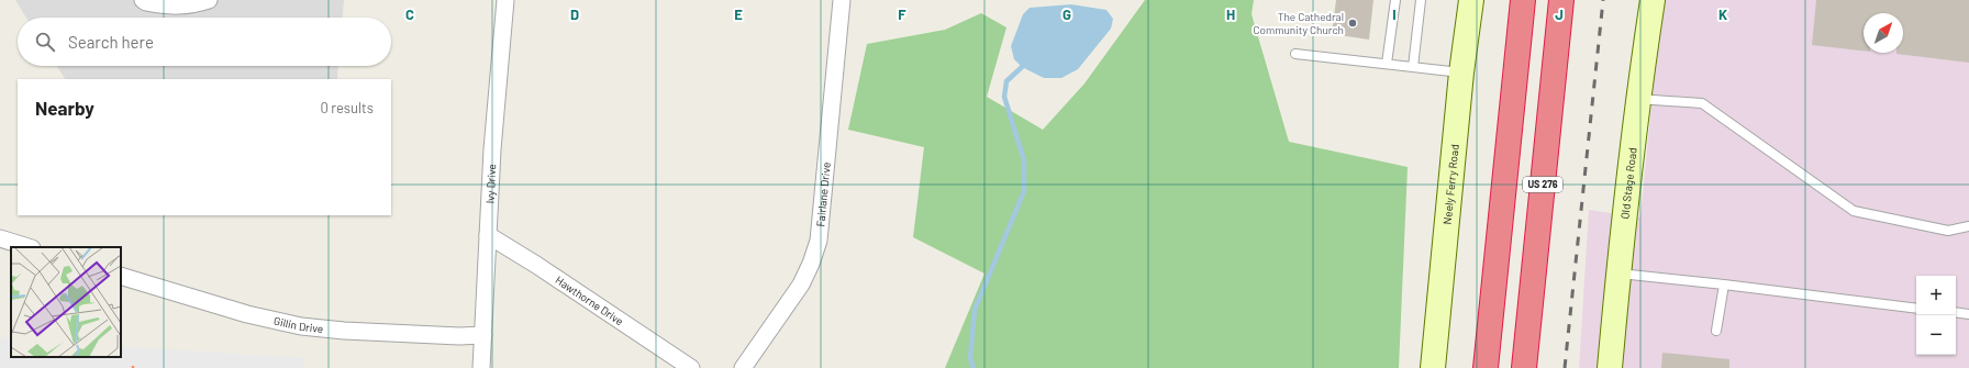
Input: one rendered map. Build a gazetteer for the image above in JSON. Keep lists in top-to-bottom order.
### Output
{
  "streets": {
    "highway": ["US 276"],
    "street": [
      "Ivy Drive",
      "Neely Ferry Road",
      "Old Stage Road",
      "Fairlane Drive",
      "Hawthorne Drive",
      "Gillin Drive"
    ]
  },
  "crossings": [
    ["Ivy Drive", "Hawthorne Drive"],
    ["Ivy Drive", "Gillin Drive"]
  ],
  "places": ["The Cathedral Community Church"],
  "north": "top right",
  "page": {
    "search": "Search here",
    "heading": ["Nearby", "0 results"],
    "map_buttons": ["+", "−"]
  },
  "grid": {
    "columns": [
      "C",
      "D",
      "E",
      "F",
      "G",
      "H",
      "I",
      "J",
      "K"
    ]
  }
}
